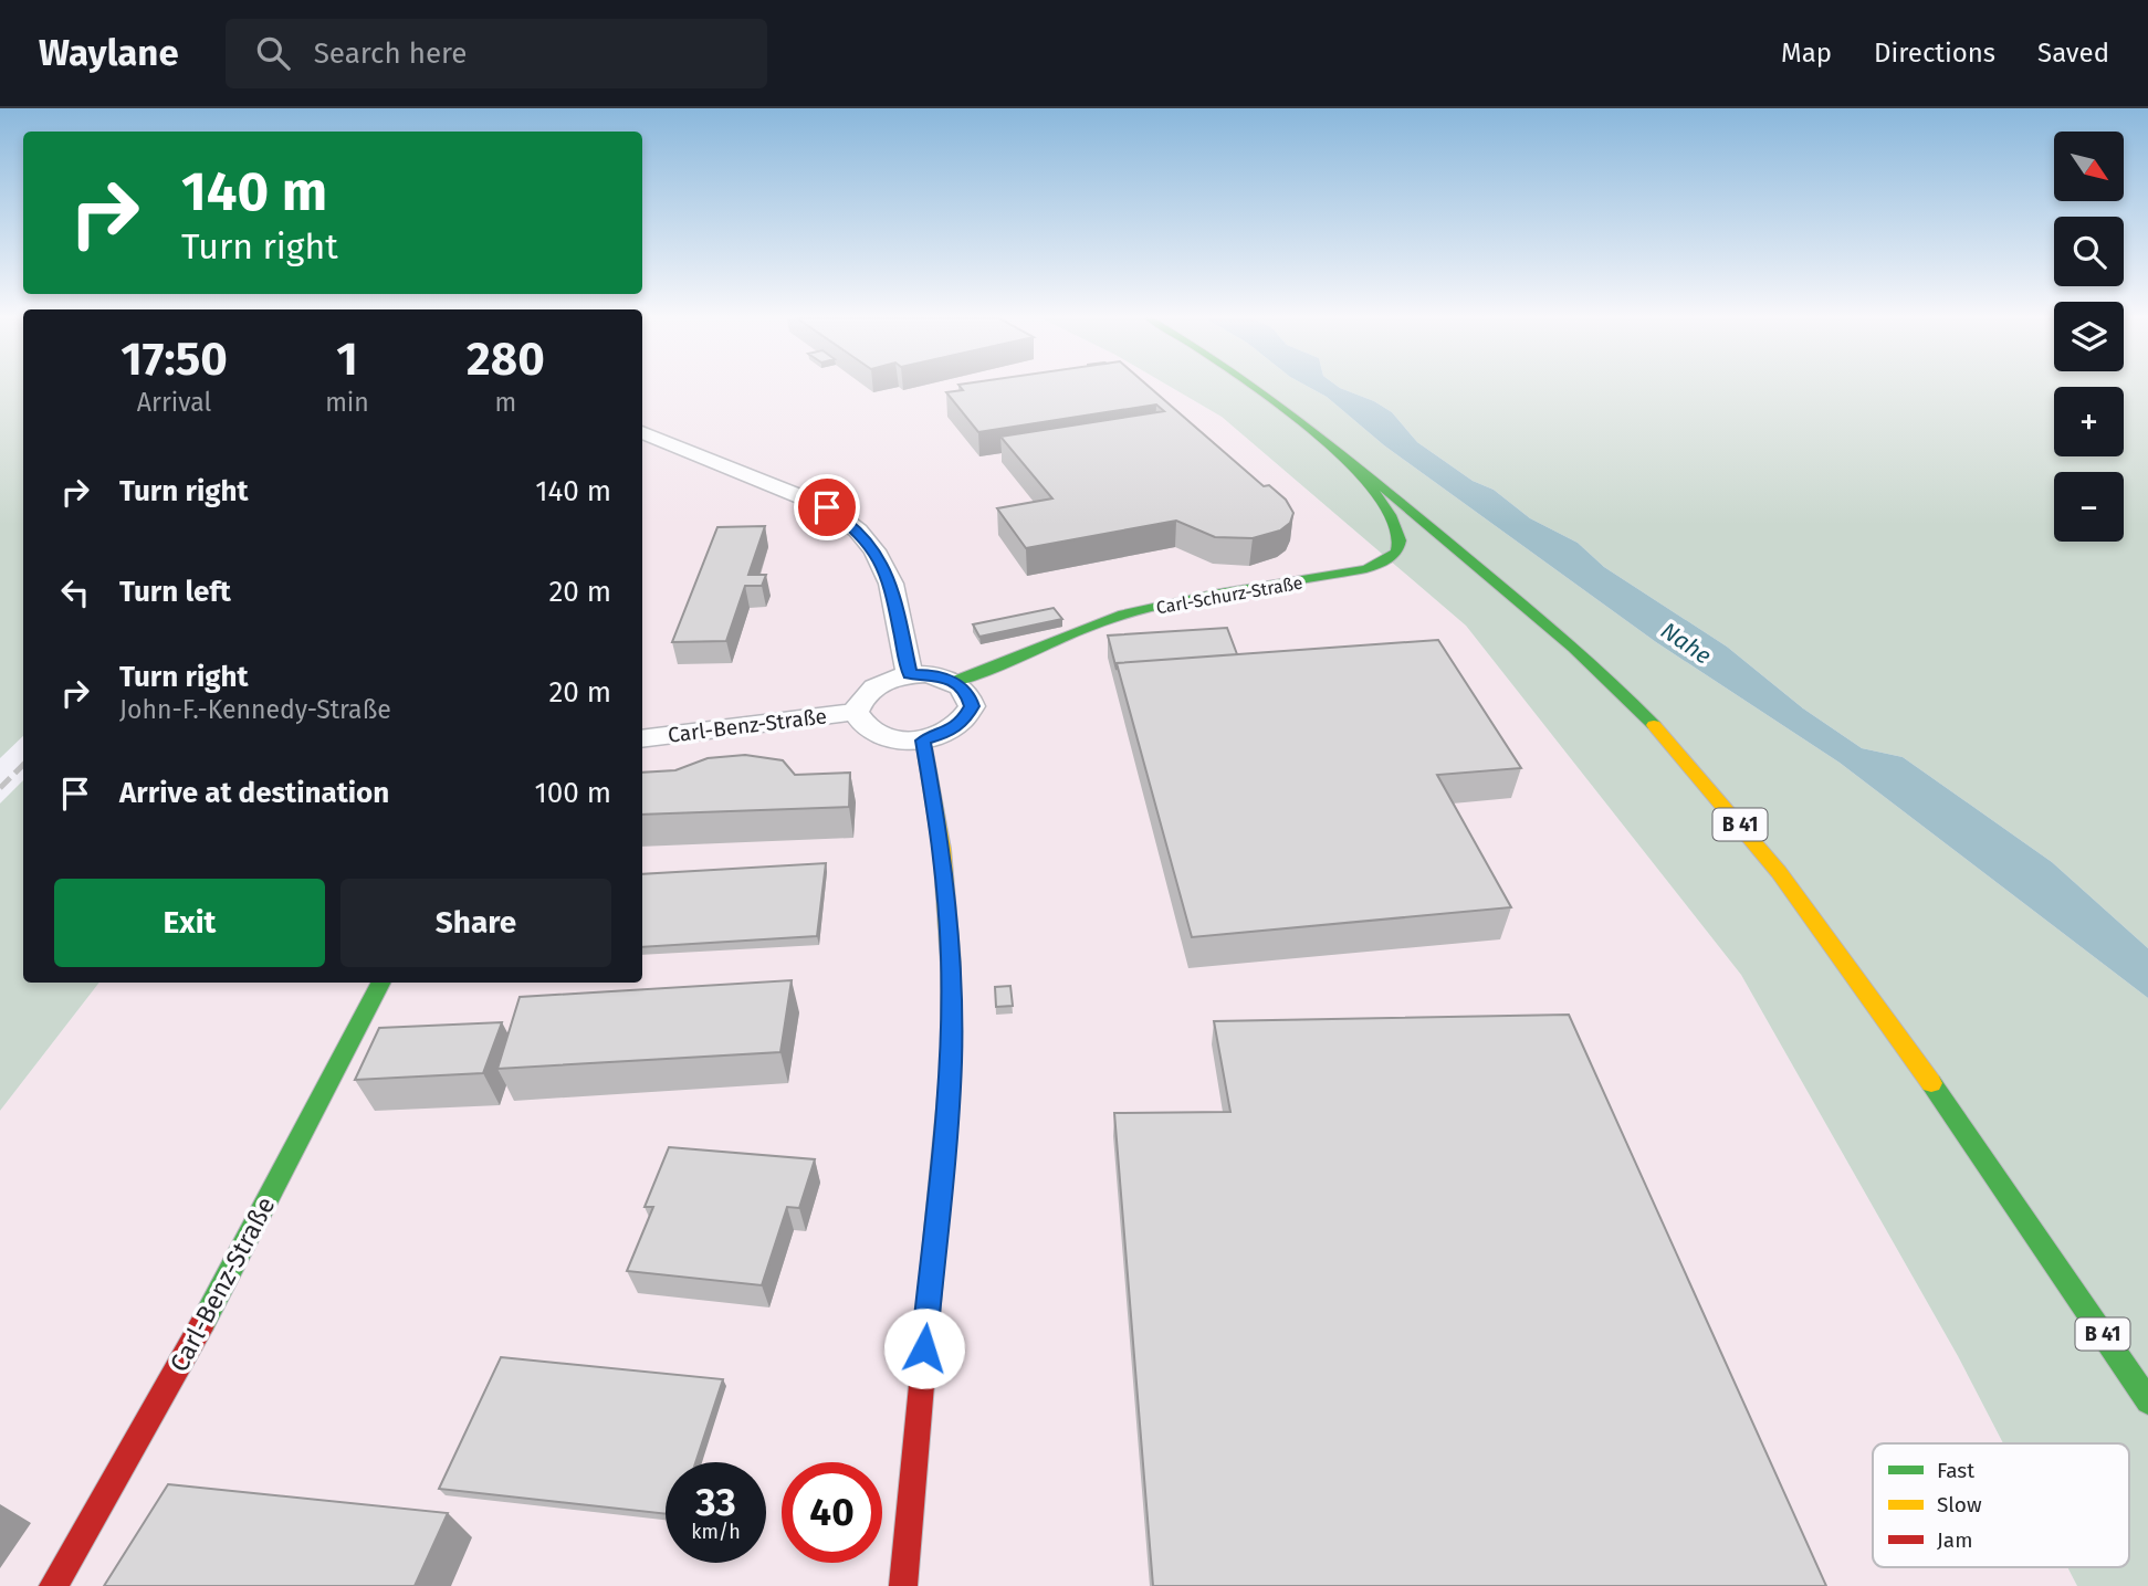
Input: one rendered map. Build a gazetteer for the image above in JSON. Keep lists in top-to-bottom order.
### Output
{
  "streets": {
    "street": ["Carl-Schurz-Straße", "Carl-Benz-Straße", "B 41"]
  },
  "crossings": [
    ["Carl-Schurz-Straße", "Carl-Benz-Straße"],
    ["Carl-Schurz-Straße", "B 41"]
  ],
  "water": ["Nahe"],
  "legend": ["Fast", "Slow", "Jam"],
  "north": "bottom right",
  "page": {
    "header": "Waylane",
    "search": "Search here",
    "nav": ["Map", "Directions", "Saved"],
    "map_buttons": ["+", "−"],
    "turn": ["140 m", "Turn right"],
    "eta": [
      "17:50",
      "Arrival",
      "1",
      "min",
      "280",
      "m"
    ],
    "list": [
      {
        "name": "Turn right",
        "value": "140 m"
      },
      {
        "name": "Turn left",
        "value": "20 m"
      },
      {
        "name": "Turn right",
        "note": "John-F.-Kennedy-Straße",
        "value": "20 m"
      },
      {
        "name": "Arrive at destination",
        "value": "100 m"
      }
    ],
    "buttons": ["Exit", "Share"],
    "speed": "33 km/h",
    "limit": "40"
  }
}
